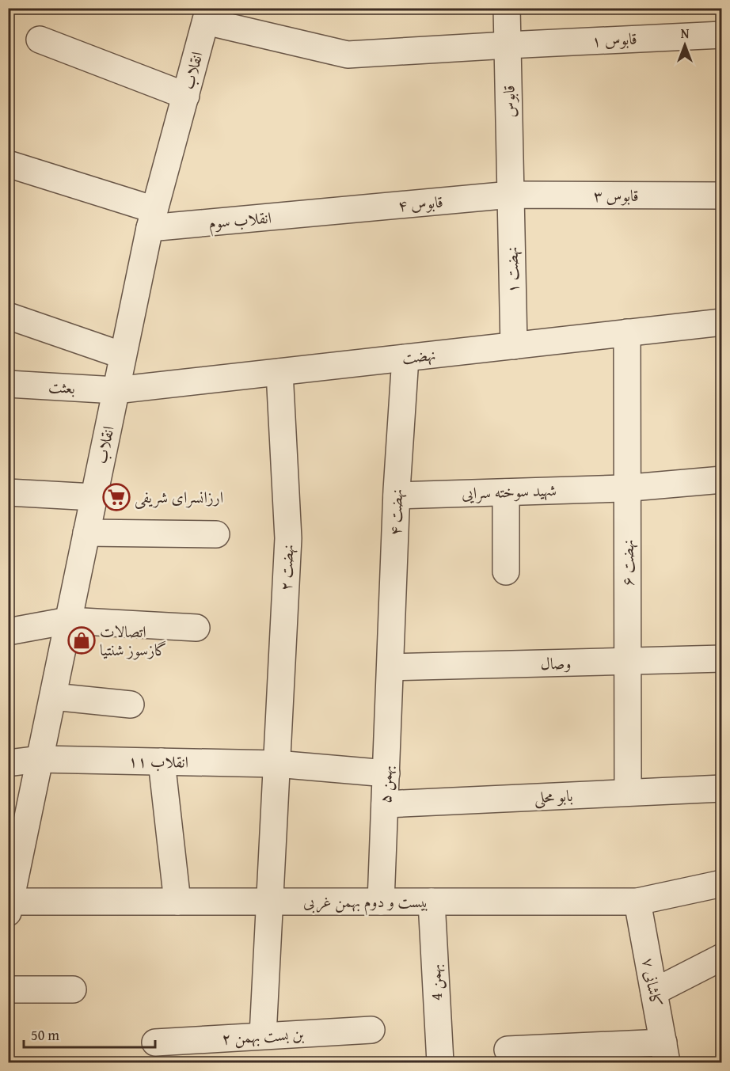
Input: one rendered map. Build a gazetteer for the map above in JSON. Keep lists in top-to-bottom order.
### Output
{
  "streets": {
    "street": [
      "۱ قابوس",
      "انقلاب",
      "قابوس",
      "۳ قابوس",
      "۴ قابوس",
      "انقلاب سوم",
      "۱ نهضت",
      "نهضت",
      "بعثت",
      "شهید سوخته سرایی",
      "۴ نهضت",
      "۶ نهضت",
      "۲ نهضت",
      "وصال",
      "۱۱ انقلاب",
      "۵ بهمن",
      "بابو محلی",
      "بیست و دوم بهمن غربی",
      "بهمن 4",
      "۷ کاشانی",
      "بن بست بهمن ۲"
    ]
  },
  "crossings": [
    ["۱ قابوس", "انقلاب"],
    ["۱ قابوس", "قابوس"],
    ["انقلاب", "انقلاب سوم"],
    ["انقلاب", "نهضت"],
    ["انقلاب", "بعثت"],
    ["انقلاب", "۱۱ انقلاب"],
    ["انقلاب", "بیست و دوم بهمن غربی"],
    ["قابوس", "۳ قابوس"],
    ["قابوس", "۴ قابوس"],
    ["قابوس", "۱ نهضت"],
    ["۳ قابوس", "۴ قابوس"],
    ["۳ قابوس", "۱ نهضت"],
    ["۴ قابوس", "انقلاب سوم"],
    ["۴ قابوس", "۱ نهضت"],
    ["۱ نهضت", "نهضت"],
    ["نهضت", "بعثت"],
    ["نهضت", "۴ نهضت"],
    ["نهضت", "۶ نهضت"],
    ["نهضت", "۲ نهضت"],
    ["شهید سوخته سرایی", "۴ نهضت"],
    ["شهید سوخته سرایی", "۶ نهضت"],
    ["۴ نهضت", "وصال"],
    ["۴ نهضت", "۵ بهمن"],
    ["۶ نهضت", "وصال"],
    ["۶ نهضت", "بابو محلی"],
    ["۲ نهضت", "۱۱ انقلاب"],
    ["۲ نهضت", "بیست و دوم بهمن غربی"],
    ["۲ نهضت", "بن بست بهمن ۲"],
    ["وصال", "۵ بهمن"],
    ["۱۱ انقلاب", "۵ بهمن"],
    ["۵ بهمن", "بابو محلی"],
    ["۵ بهمن", "بیست و دوم بهمن غربی"],
    ["بیست و دوم بهمن غربی", "بهمن 4"],
    ["بیست و دوم بهمن غربی", "۷ کاشانی"]
  ],
  "places": {
    "supermarket": ["ارزانسرای شریفی"],
    "shop": ["اتصالات گازسوز شنتیا"]
  },
  "scale_bar": "50 m",
  "north": "top"
}
